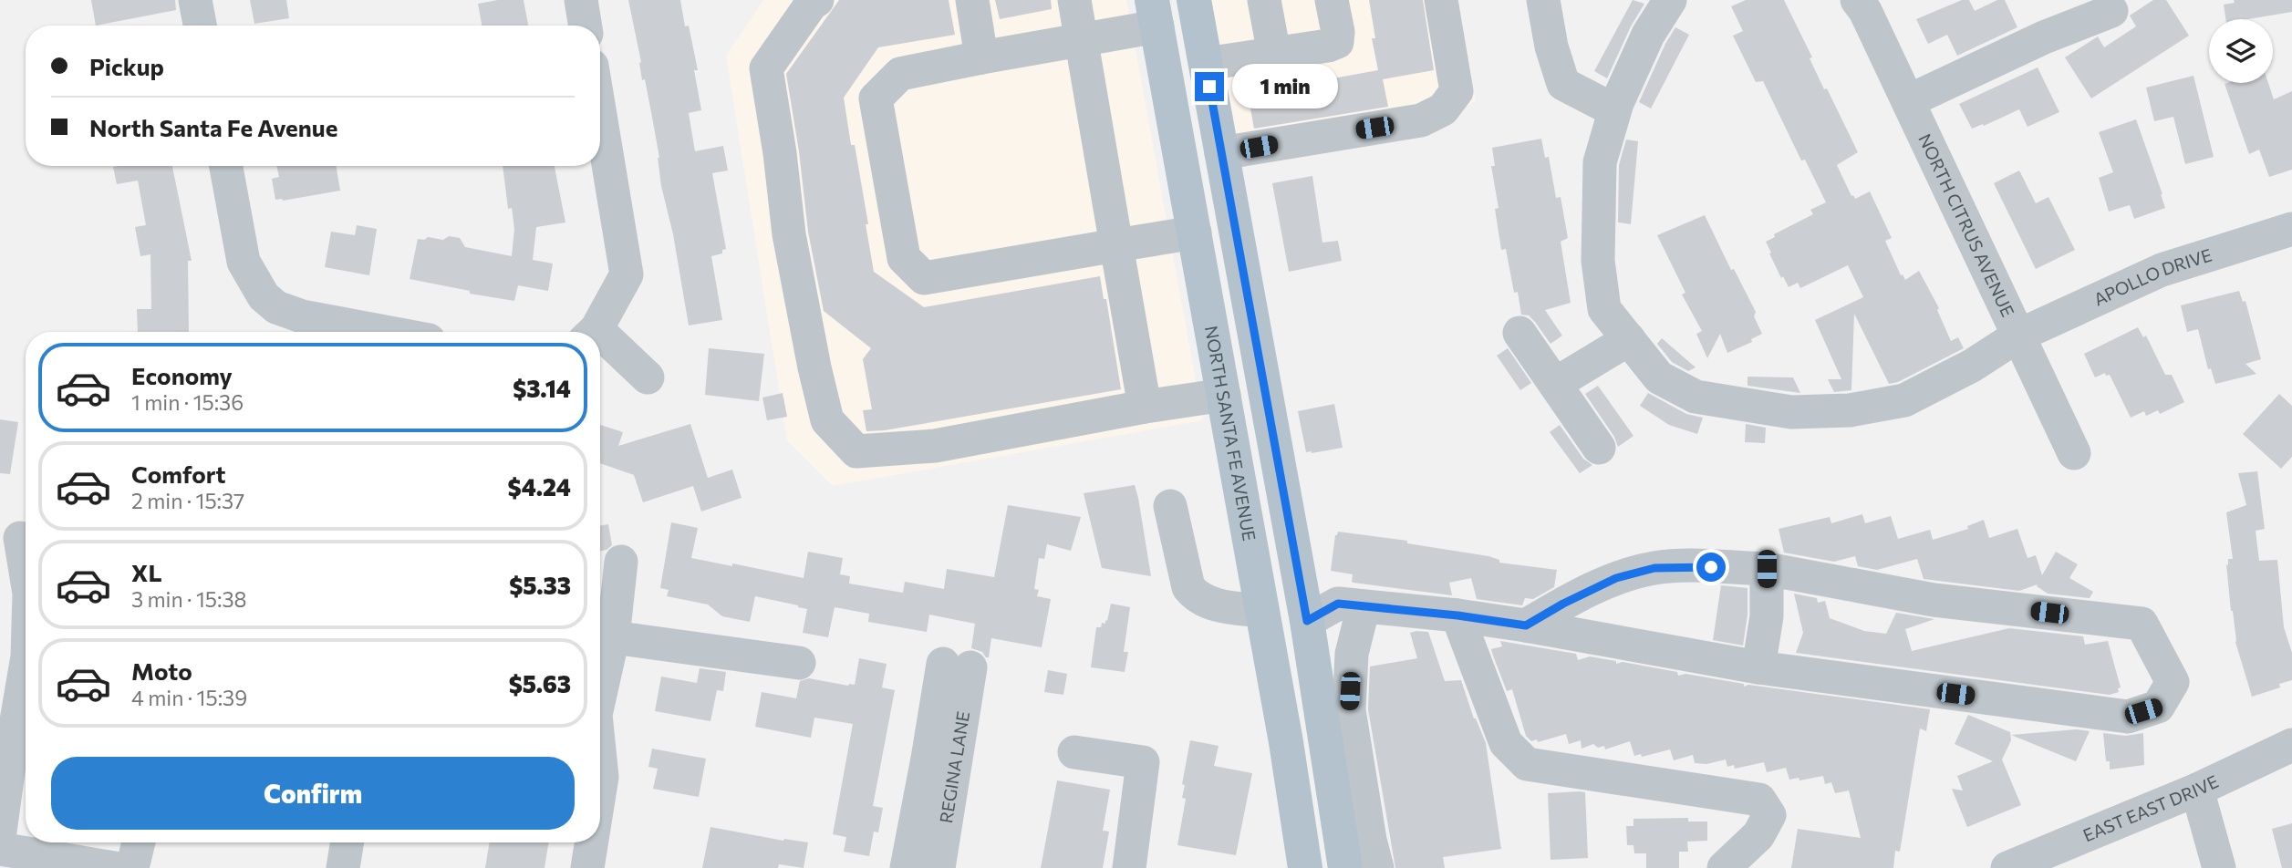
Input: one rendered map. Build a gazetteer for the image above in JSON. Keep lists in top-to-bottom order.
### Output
{
  "streets": {
    "main road": ["NORTH SANTA FE AVENUE"],
    "street": [
      "NORTH CITRUS AVENUE",
      "APOLLO DRIVE",
      "REGINA LANE",
      "EAST EAST DRIVE"
    ]
  },
  "crossings": [
    ["NORTH CITRUS AVENUE", "APOLLO DRIVE"]
  ],
  "page": {
    "banner": ["Pickup", "North Santa Fe Avenue"],
    "bubble": "1 min",
    "list": [
      {
        "name": "Economy",
        "note": "1 min · 15:36",
        "value": "$3.14"
      },
      {
        "name": "Comfort",
        "note": "2 min · 15:37",
        "value": "$4.24"
      },
      {
        "name": "XL",
        "note": "3 min · 15:38",
        "value": "$5.33"
      },
      {
        "name": "Moto",
        "note": "4 min · 15:39",
        "value": "$5.63"
      }
    ],
    "buttons": "Confirm"
  }
}
